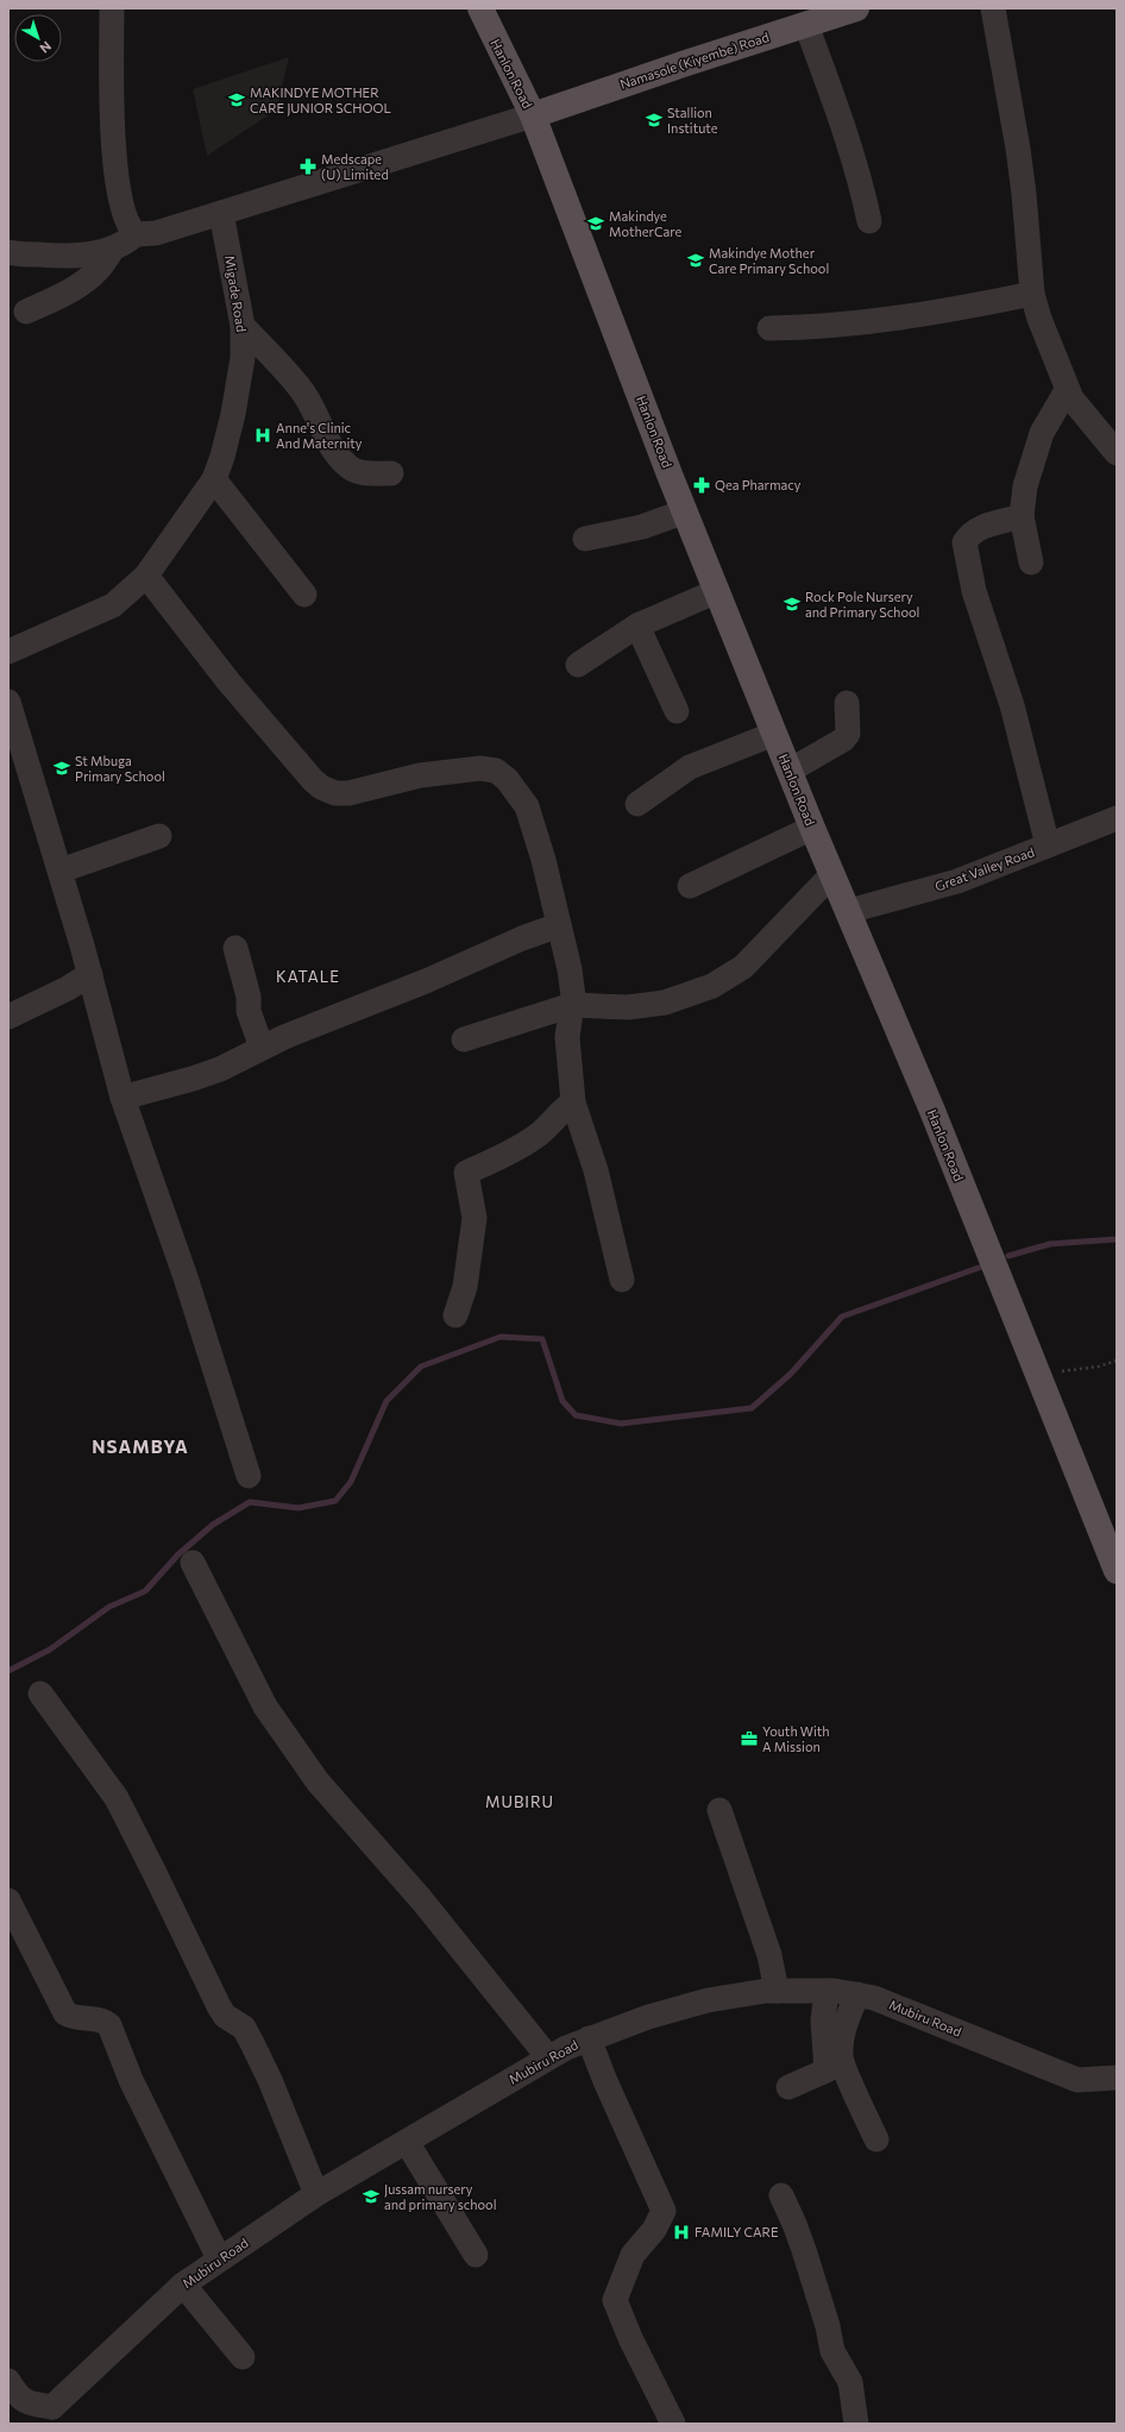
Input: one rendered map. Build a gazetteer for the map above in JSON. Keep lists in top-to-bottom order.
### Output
{
  "streets": {
    "main road": ["Namasole (Kiyembe) Road", "Hanlon Road"],
    "street": ["Migade Road", "Great Valley Road", "Mubiru Road"]
  },
  "crossings": [
    ["Namasole (Kiyembe) Road", "Hanlon Road"],
    ["Hanlon Road", "Great Valley Road"]
  ],
  "districts": ["KATALE", "NSAMBYA", "MUBIRU"],
  "places": {
    "school or university": [
      "MAKINDYE MOTHER CARE JUNIOR SCHOOL",
      "Stallion Institute",
      "Makindye MotherCare",
      "Makindye Mother Care Primary School",
      "Rock Pole Nursery and Primary School",
      "St Mbuga Primary School",
      "Jussam nursery and primary school"
    ],
    "pharmacy": ["Medscape (U) Limited", "Qea Pharmacy"],
    "hospital": ["Anne's Clinic And Maternity", "FAMILY CARE"],
    "office": ["Youth With A Mission"]
  },
  "north": "bottom right"
}
